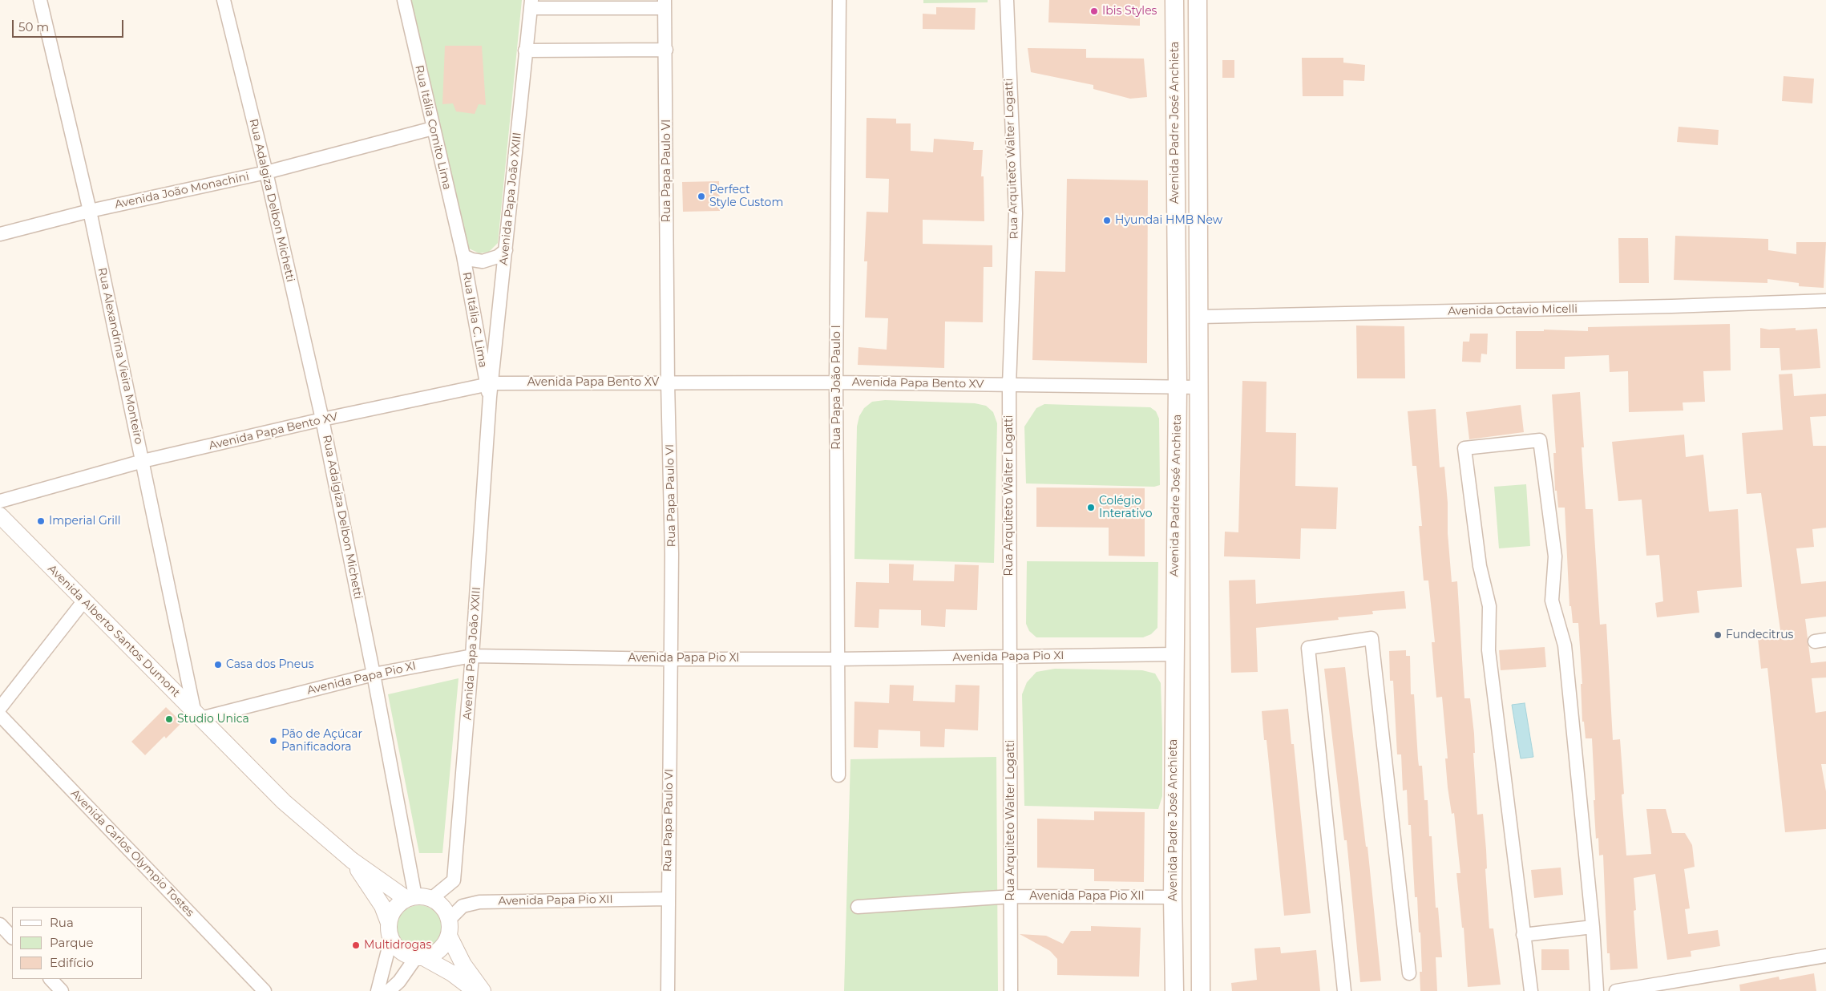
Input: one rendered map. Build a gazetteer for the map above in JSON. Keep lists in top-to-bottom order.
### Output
{
  "streets": {
    "main road": ["Avenida Padre José Anchieta"],
    "street": [
      "Rua Itália Comito Lima",
      "Rua Arquiteto Walter Logatti",
      "Rua Papa Paulo VI",
      "Avenida João Monachini",
      "Avenida Papa João XXIII",
      "Rua Adalgiza Delbon Michetti",
      "Avenida Octavio Micelli",
      "Rua Itália C. Lima",
      "Rua Alexandrina Vieira Monteiro",
      "Avenida Papa Bento XV",
      "Rua Papa João Paulo I",
      "Avenida Alberto Santos Dumont",
      "Avenida Papa Pio XI",
      "Avenida Carlos Olympio Tostes",
      "Avenida Papa Pio XII"
    ]
  },
  "crossings": [
    ["Avenida Padre José Anchieta", "Avenida Octavio Micelli"],
    ["Avenida Padre José Anchieta", "Avenida Papa Bento XV"],
    ["Avenida Padre José Anchieta", "Avenida Papa Pio XI"],
    ["Avenida Padre José Anchieta", "Avenida Papa Pio XII"],
    ["Rua Itália Comito Lima", "Avenida João Monachini"],
    ["Rua Itália Comito Lima", "Rua Itália C. Lima"],
    ["Rua Arquiteto Walter Logatti", "Avenida Papa Bento XV"],
    ["Rua Arquiteto Walter Logatti", "Avenida Papa Pio XI"],
    ["Rua Arquiteto Walter Logatti", "Avenida Papa Pio XII"],
    ["Rua Papa Paulo VI", "Avenida Papa Bento XV"],
    ["Rua Papa Paulo VI", "Avenida Papa Pio XI"],
    ["Rua Papa Paulo VI", "Avenida Papa Pio XII"],
    ["Avenida João Monachini", "Rua Adalgiza Delbon Michetti"],
    ["Avenida João Monachini", "Rua Alexandrina Vieira Monteiro"],
    ["Avenida Papa João XXIII", "Rua Adalgiza Delbon Michetti"],
    ["Avenida Papa João XXIII", "Rua Itália C. Lima"],
    ["Avenida Papa João XXIII", "Avenida Papa Bento XV"],
    ["Avenida Papa João XXIII", "Avenida Alberto Santos Dumont"],
    ["Avenida Papa João XXIII", "Avenida Papa Pio XI"],
    ["Avenida Papa João XXIII", "Avenida Papa Pio XII"],
    ["Rua Adalgiza Delbon Michetti", "Avenida Papa Bento XV"],
    ["Rua Adalgiza Delbon Michetti", "Avenida Alberto Santos Dumont"],
    ["Rua Adalgiza Delbon Michetti", "Avenida Papa Pio XI"],
    ["Rua Adalgiza Delbon Michetti", "Avenida Papa Pio XII"],
    ["Rua Itália C. Lima", "Avenida Papa Bento XV"],
    ["Rua Alexandrina Vieira Monteiro", "Avenida Papa Bento XV"],
    ["Rua Alexandrina Vieira Monteiro", "Avenida Alberto Santos Dumont"],
    ["Rua Alexandrina Vieira Monteiro", "Avenida Papa Pio XI"],
    ["Avenida Papa Bento XV", "Rua Papa João Paulo I"],
    ["Rua Papa João Paulo I", "Avenida Papa Pio XI"],
    ["Avenida Alberto Santos Dumont", "Avenida Papa Pio XI"],
    ["Avenida Alberto Santos Dumont", "Avenida Papa Pio XII"]
  ],
  "places": [
    "Ibis Styles",
    "Perfect Style Custom",
    "Hyundai HMB New",
    "Colégio Interativo",
    "Imperial Grill",
    "Fundecitrus",
    "Casa dos Pneus",
    "Studio Unica",
    "Pão de Açúcar Panificadora",
    "Multidrogas"
  ],
  "legend": ["Rua", "Parque", "Edifício"],
  "scale_bar": "50 m"
}
